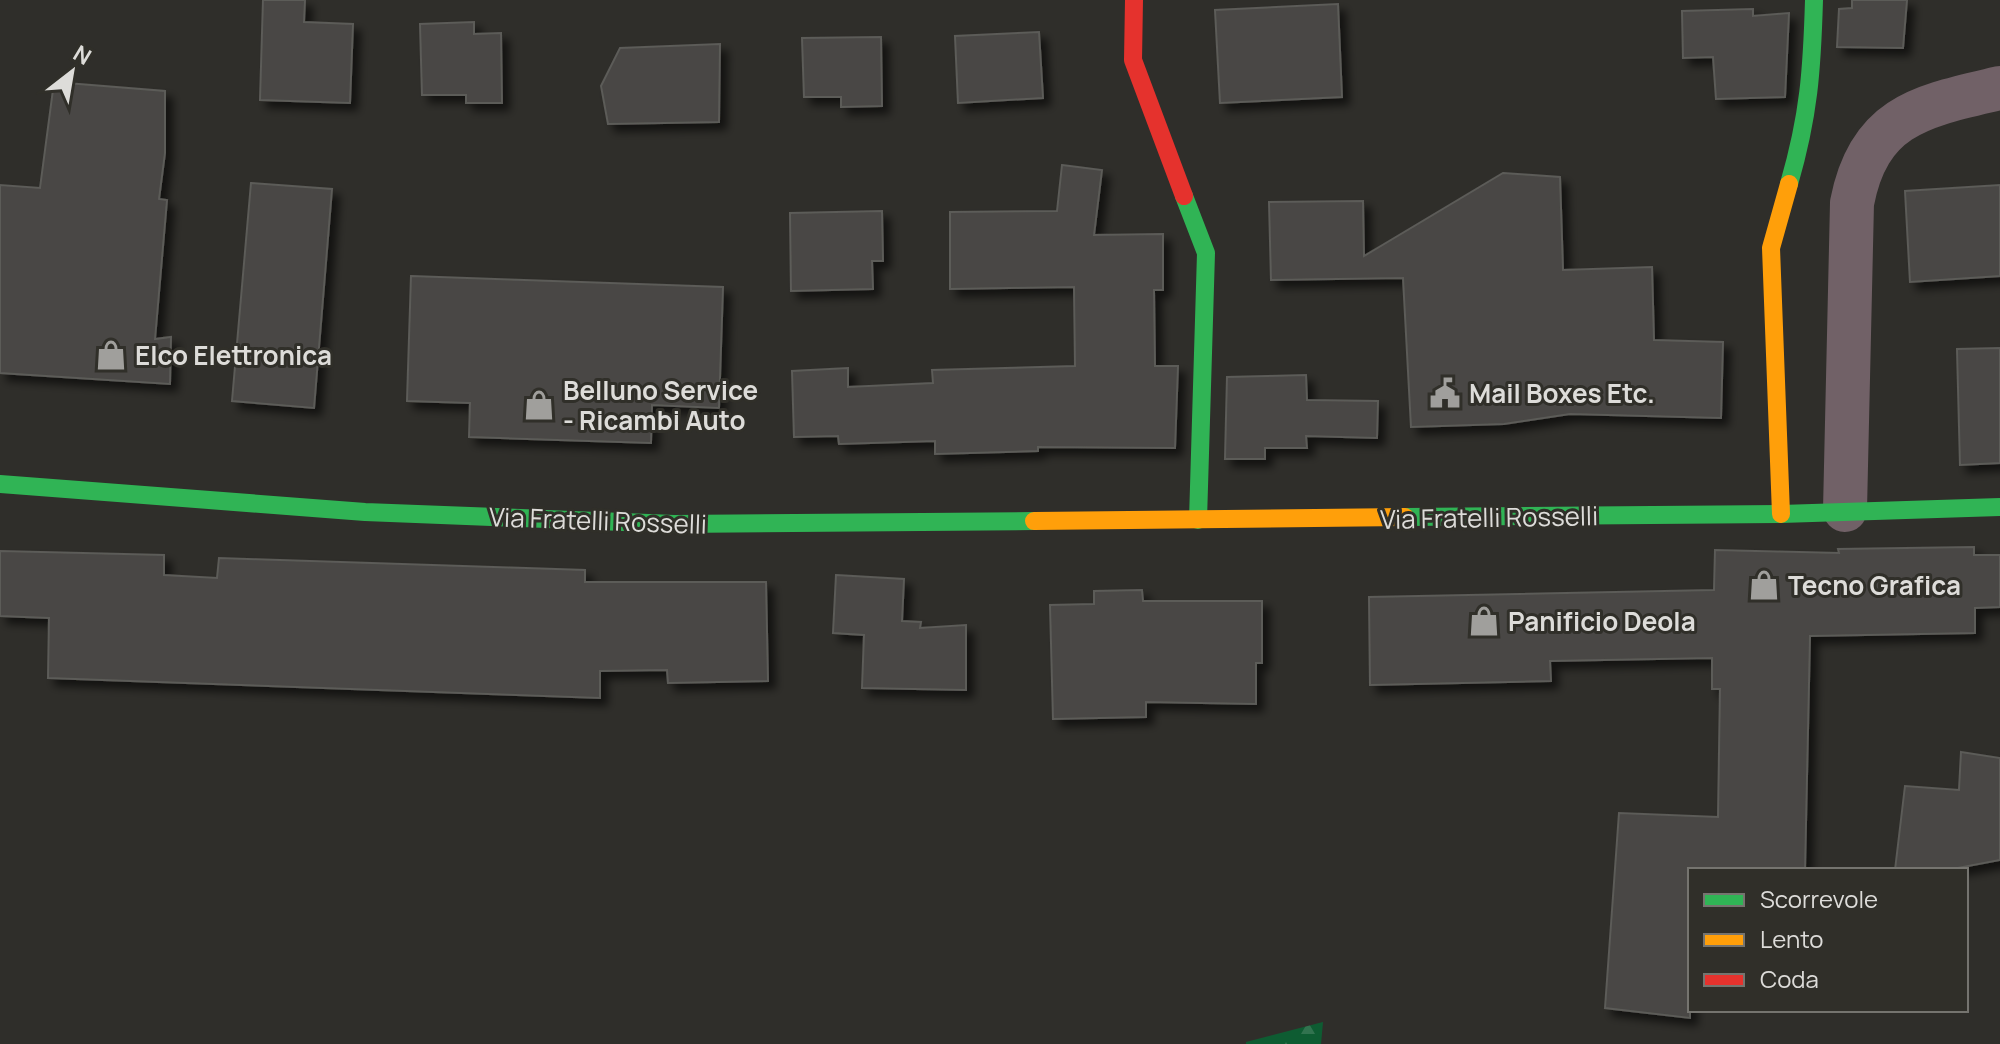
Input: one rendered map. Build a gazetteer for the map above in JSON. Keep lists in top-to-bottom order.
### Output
{
  "streets": {
    "main road": ["Via Fratelli Rosselli"]
  },
  "places": {
    "shop": [
      "Elco Elettronica",
      "Belluno Service - Ricambi Auto",
      "Tecno Grafica",
      "Panificio Deola"
    ],
    "public building": ["Mail Boxes Etc."]
  },
  "legend": ["Scorrevole", "Lento", "Coda"],
  "north": "top right"
}
